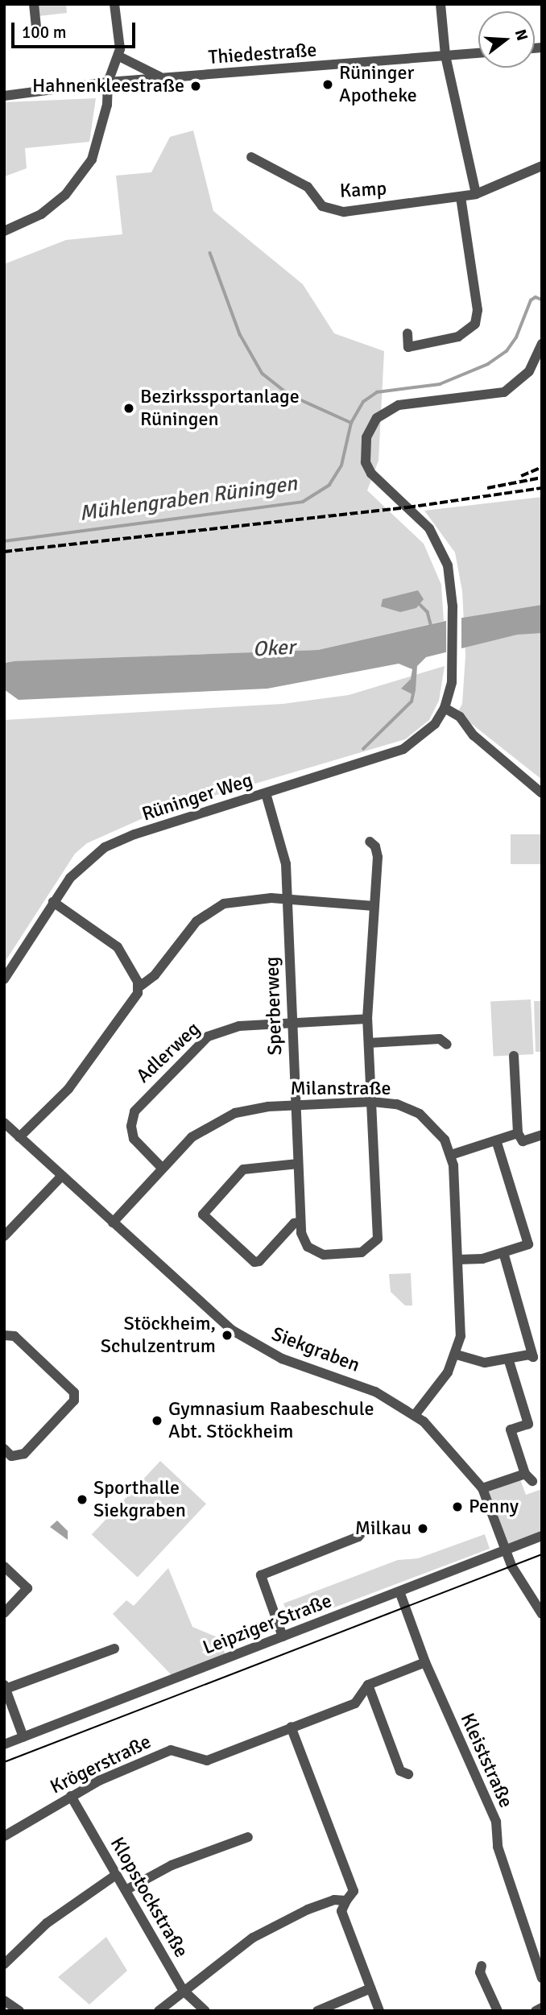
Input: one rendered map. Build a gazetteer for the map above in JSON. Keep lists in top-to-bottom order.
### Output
{
  "streets": {
    "street": [
      "Thiedestraße",
      "Kamp",
      "Rüninger Weg",
      "Sperberweg",
      "Adlerweg",
      "Milanstraße",
      "Siekgraben",
      "Leipziger Straße",
      "Kleiststraße",
      "Krögerstraße",
      "Klopstockstraße"
    ]
  },
  "crossings": [
    ["Rüninger Weg", "Sperberweg"],
    ["Sperberweg", "Adlerweg"],
    ["Sperberweg", "Milanstraße"],
    ["Adlerweg", "Milanstraße"],
    ["Milanstraße", "Siekgraben"],
    ["Siekgraben", "Leipziger Straße"],
    ["Leipziger Straße", "Kleiststraße"],
    ["Kleiststraße", "Krögerstraße"],
    ["Krögerstraße", "Klopstockstraße"]
  ],
  "water": ["Mühlengraben Rüningen", "Oker"],
  "places": [
    "Rüninger Apotheke",
    "Hahnenkleestraße",
    "Bezirkssportanlage Rüningen",
    "Stöckheim, Schulzentrum",
    "Gymnasium Raabeschule Abt. Stöckheim",
    "Sporthalle Siekgraben",
    "Penny",
    "Milkau"
  ],
  "scale_bar": "100 m",
  "north": "right"
}
